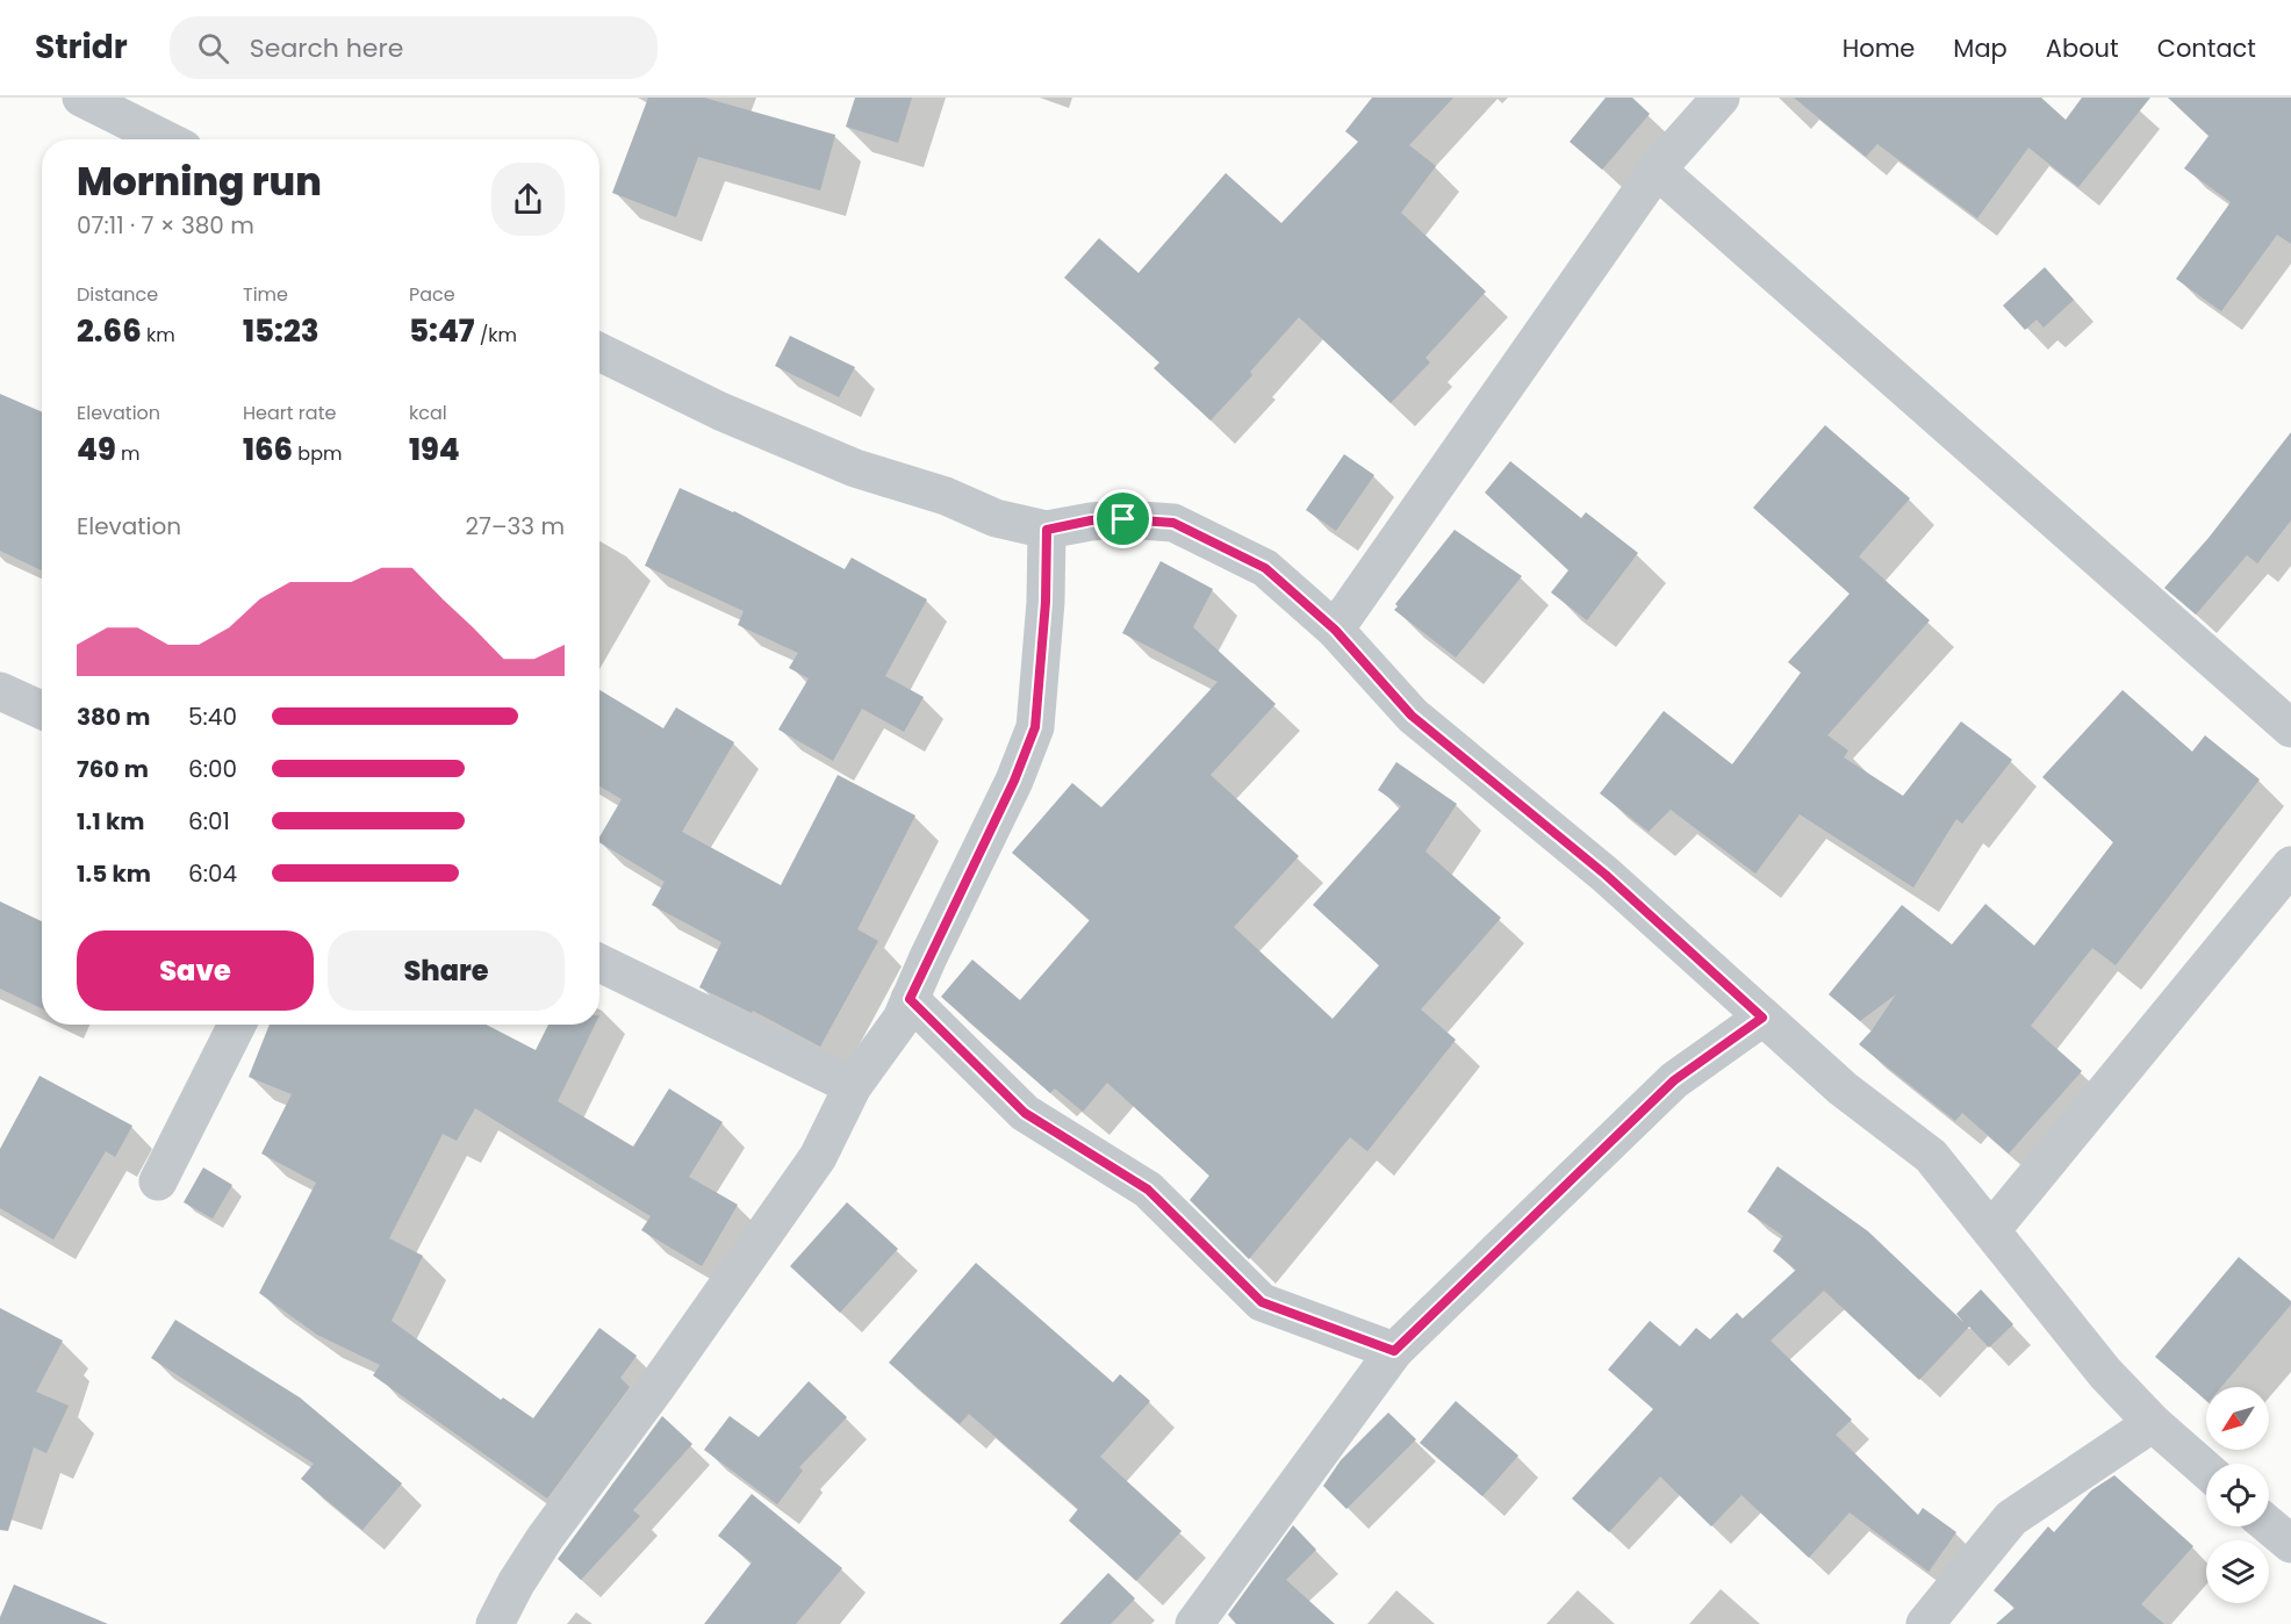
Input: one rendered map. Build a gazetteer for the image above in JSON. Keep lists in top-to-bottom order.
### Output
{
  "north": "bottom left",
  "page": {
    "header": "Stridr",
    "search": "Search here",
    "nav": [
      "Home",
      "Map",
      "About",
      "Contact"
    ],
    "heading": ["Morning run", "07:11 · 7 × 380 m"],
    "stats": [
      ["Distance", "2.66 km"],
      ["Time", "15:23"],
      ["Pace", "5:47 /km"],
      ["Elevation", "49 m"],
      ["Heart rate", "166 bpm"],
      ["kcal", "194"]
    ],
    "chart": ["Elevation", "27–33 m"],
    "list": [
      {
        "name": "380 m",
        "note": "5:40"
      },
      {
        "name": "760 m",
        "note": "6:00"
      },
      {
        "name": "1.1 km",
        "note": "6:01"
      },
      {
        "name": "1.5 km",
        "note": "6:04"
      }
    ],
    "buttons": ["Save", "Share"]
  }
}
